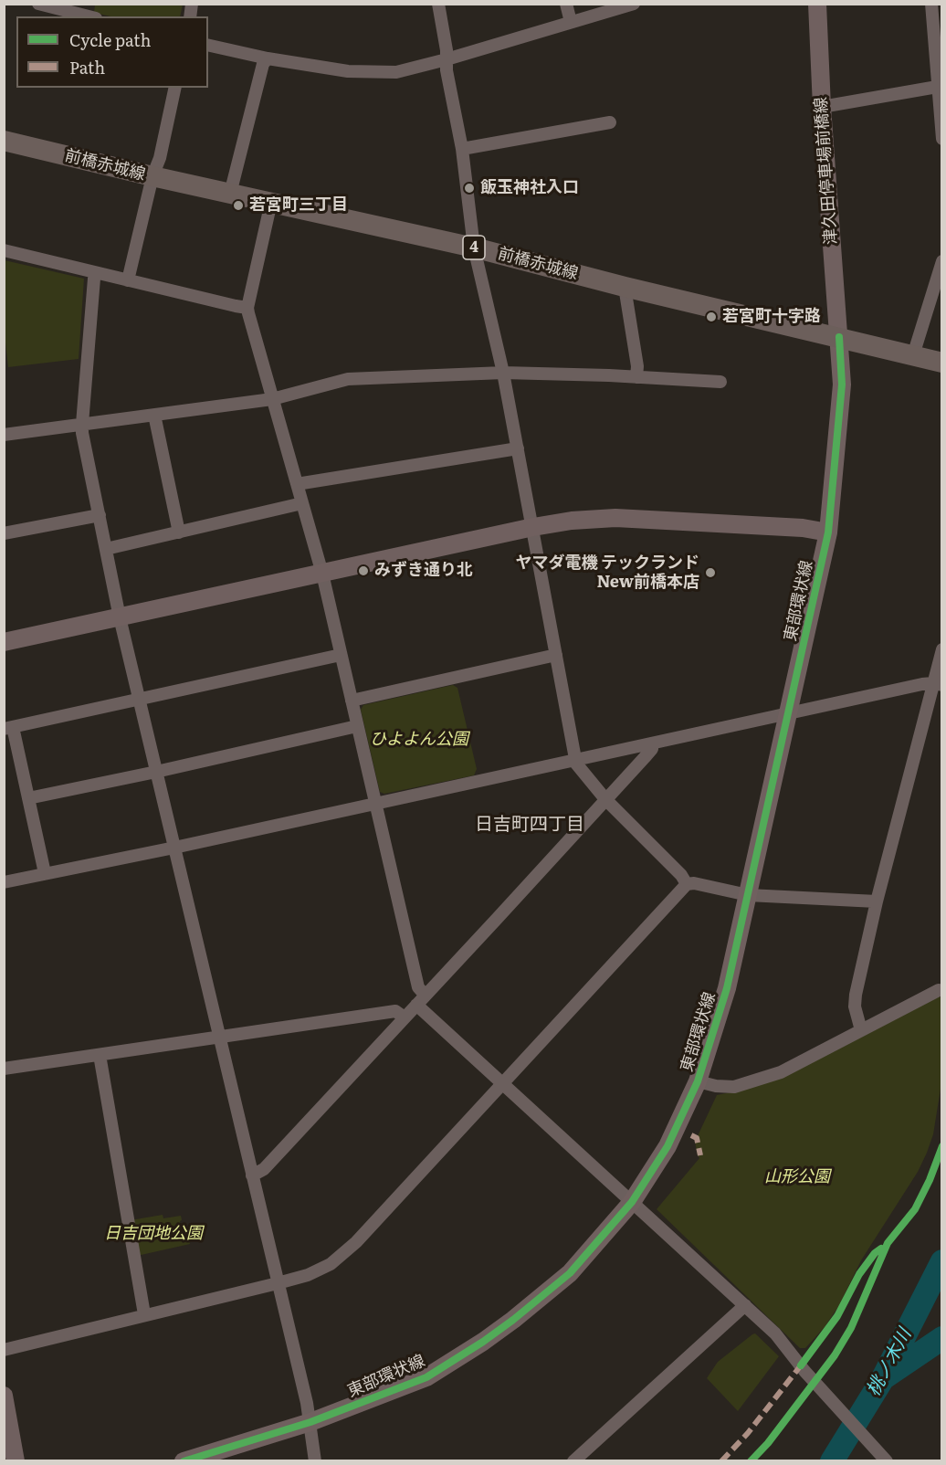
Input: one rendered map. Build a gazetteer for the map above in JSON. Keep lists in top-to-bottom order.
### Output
{
  "streets": {
    "main road": ["前橋赤城線", "4"],
    "street": ["津久田停車場前橋線", "東部環状線"]
  },
  "crossings": [
    ["前橋赤城線", "津久田停車場前橋線"],
    ["前橋赤城線", "東部環状線"],
    ["津久田停車場前橋線", "東部環状線"]
  ],
  "districts": ["日吉町四丁目"],
  "water": ["桃ノ木川"],
  "parks": ["ひよよん公園", "山形公園", "日吉団地公園"],
  "places": [
    "飯玉神社入口",
    "若宮町三丁目",
    "若宮町十字路",
    "みずき通り北",
    "ヤマダ電機 テックランド New前橋本店"
  ],
  "legend": ["Cycle path", "Path"]
}
